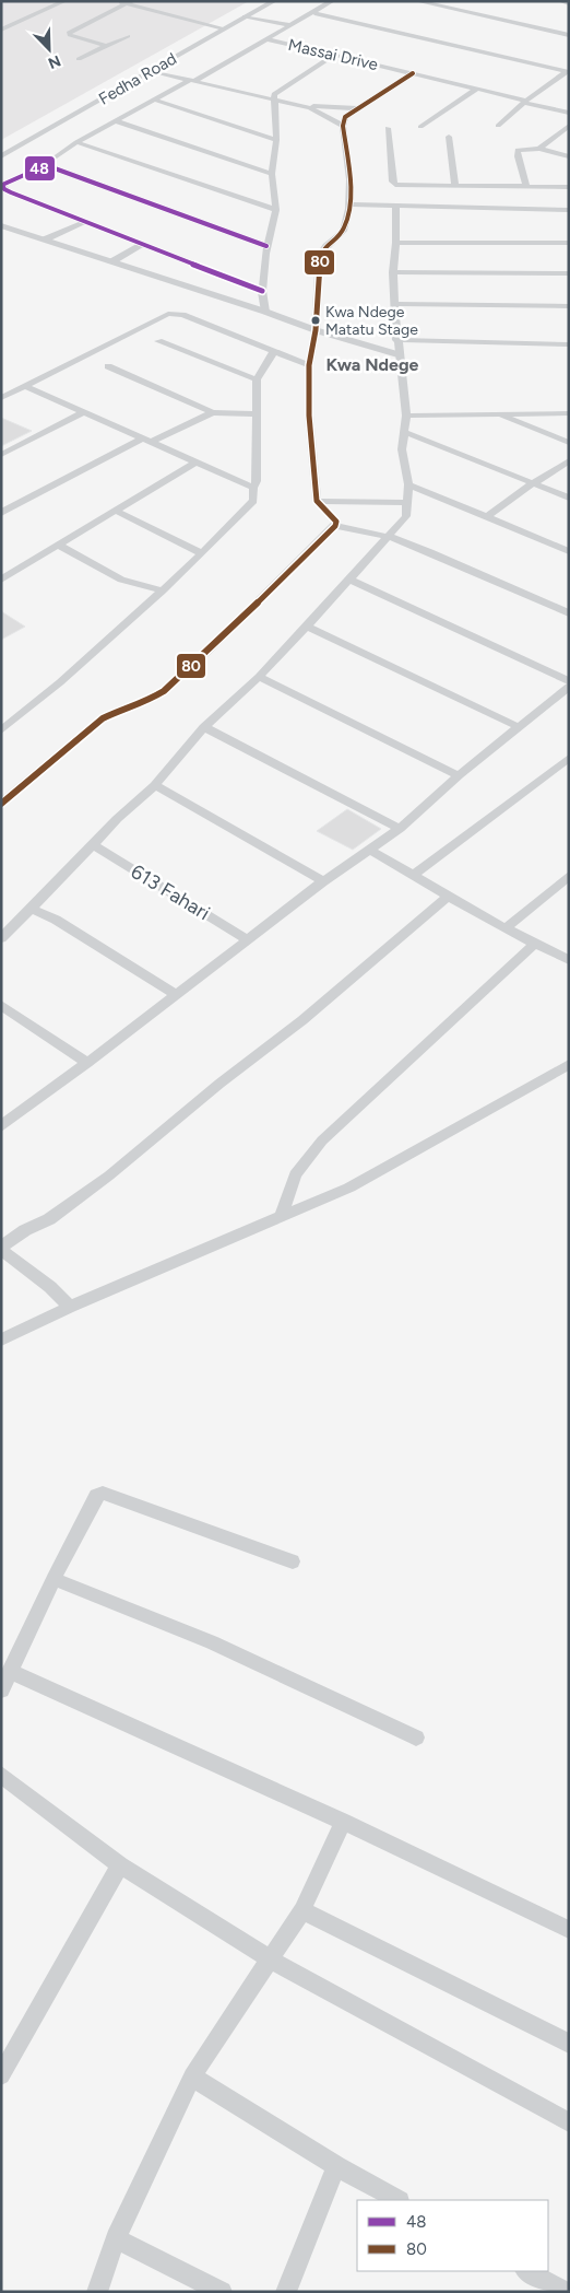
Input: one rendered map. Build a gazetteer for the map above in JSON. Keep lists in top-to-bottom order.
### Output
{
  "streets": {
    "street": ["Massai Drive", "Fedha Road", "613 Fahari"]
  },
  "districts": ["Kwa Ndege"],
  "places": ["Kwa Ndege Matatu Stage"],
  "lines": ["transit line 80", "transit line 48"],
  "legend": ["48", "80"],
  "north": "bottom right"
}
